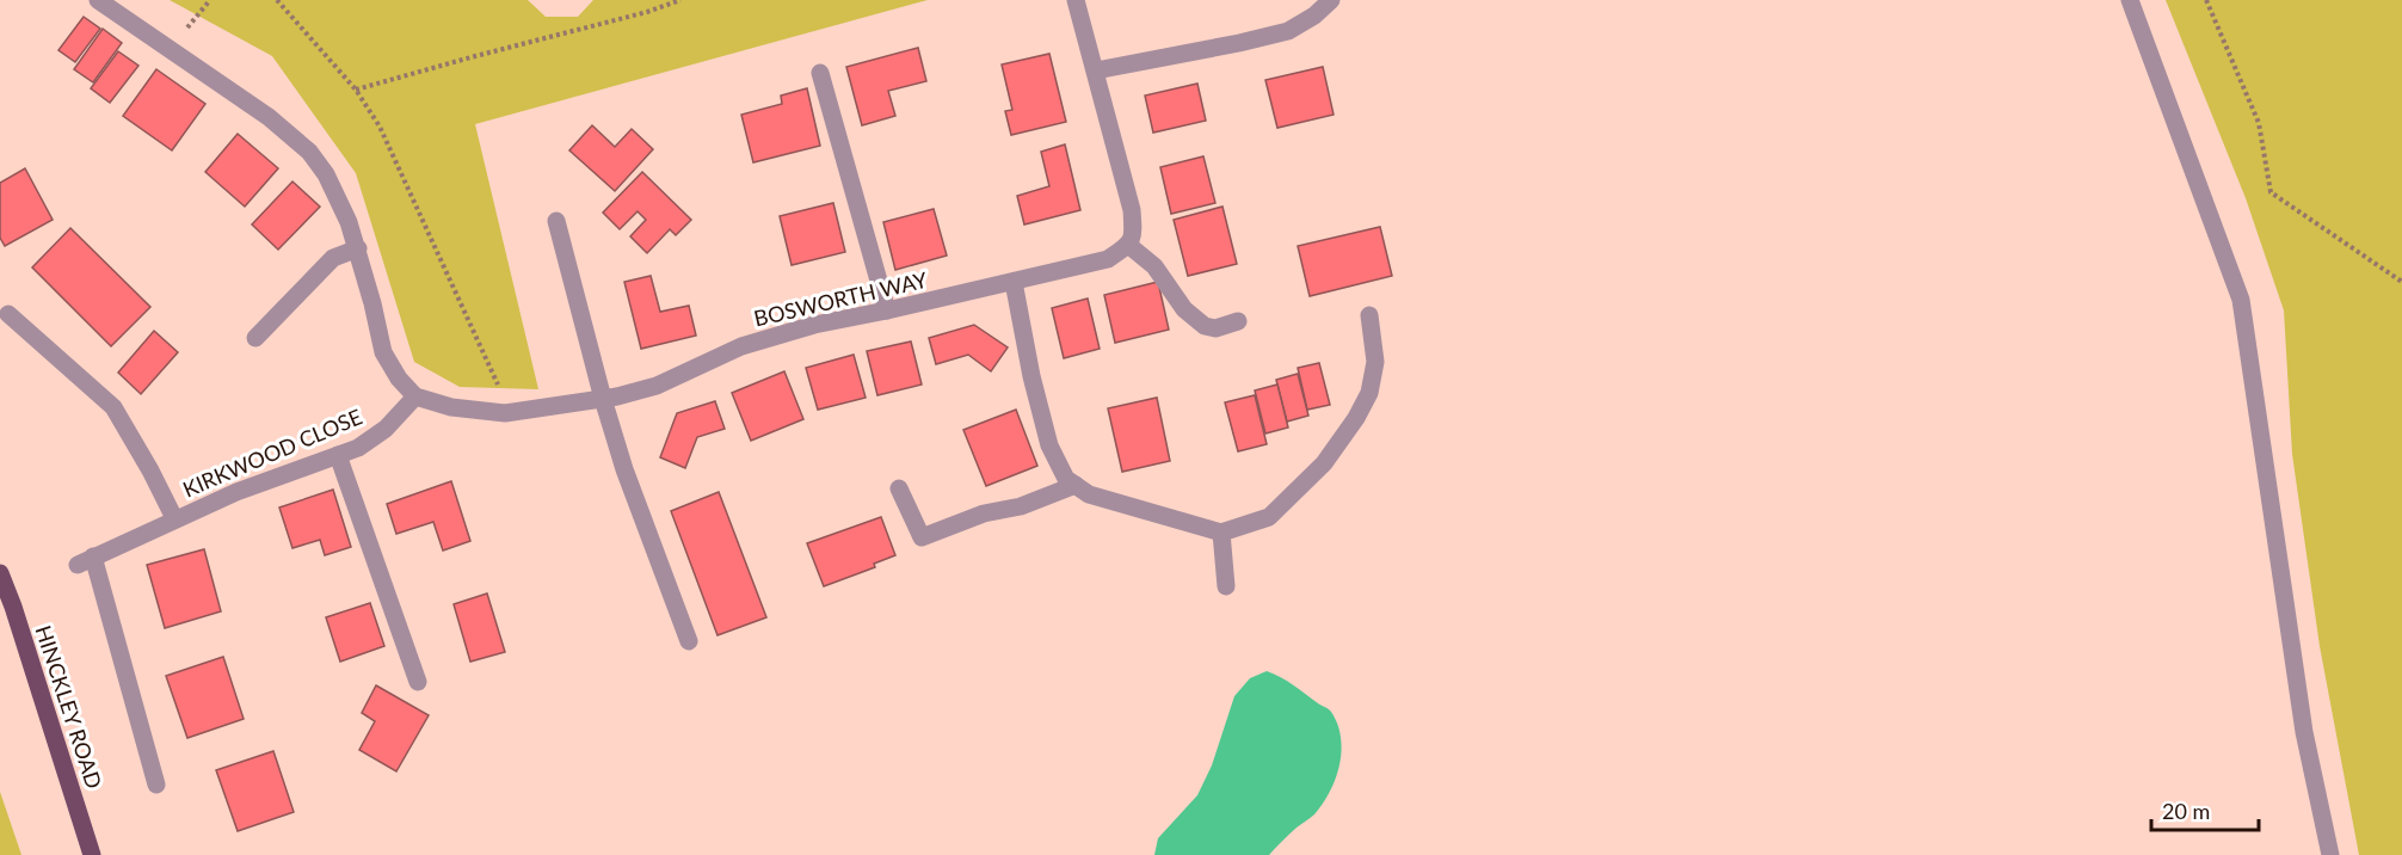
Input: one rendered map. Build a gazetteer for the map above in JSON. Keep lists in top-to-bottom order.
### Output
{
  "streets": {
    "main road": ["HINCKLEY ROAD"],
    "street": ["BOSWORTH WAY", "KIRKWOOD CLOSE"]
  },
  "crossings": [
    ["BOSWORTH WAY", "KIRKWOOD CLOSE"]
  ],
  "scale_bar": "20 m"
}
